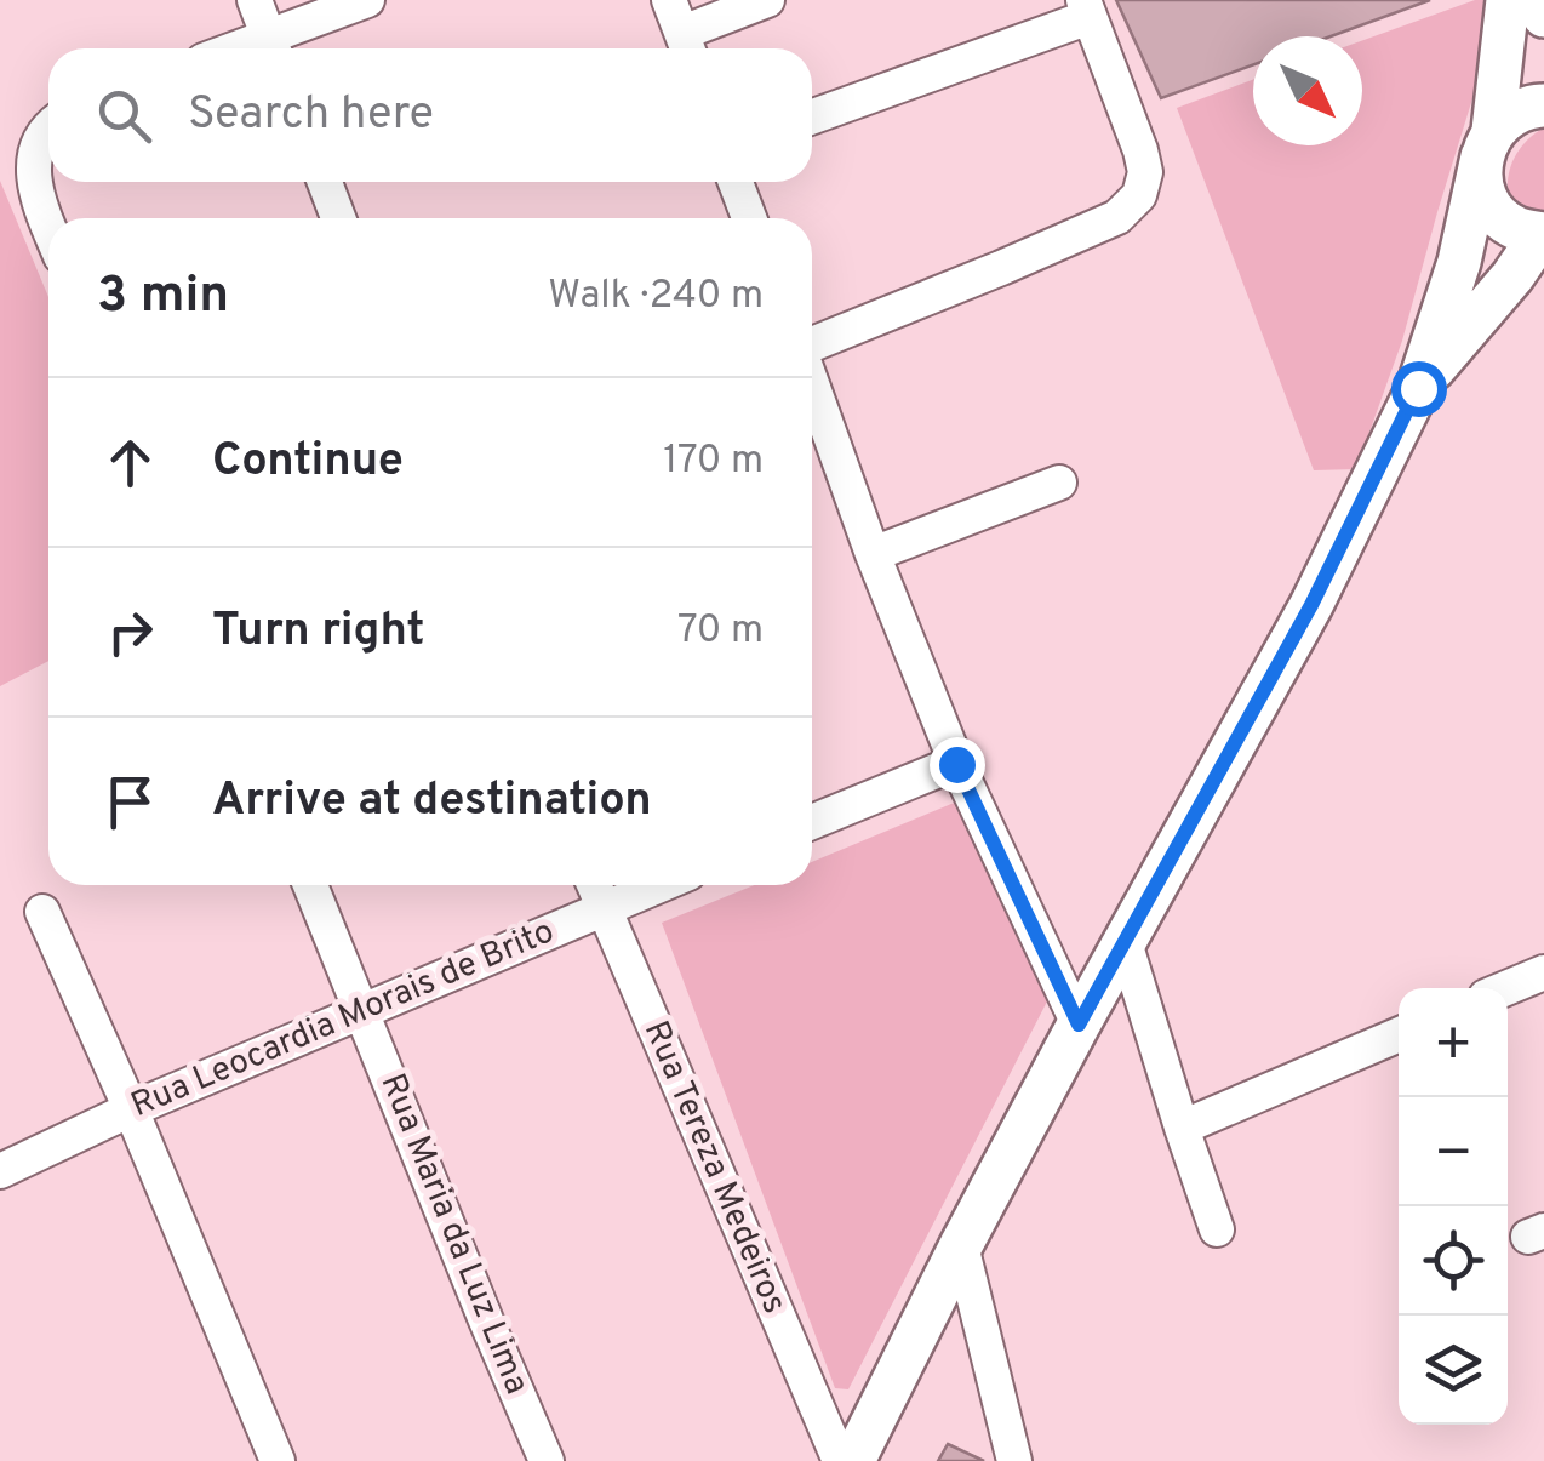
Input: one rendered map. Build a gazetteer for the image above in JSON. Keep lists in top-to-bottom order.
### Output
{
  "streets": {
    "street": ["Rua Leocardia Morais de Brito", "Rua Tereza Medeiros", "Rua Maria da Luz Lima"]
  },
  "crossings": [
    ["Rua Leocardia Morais de Brito", "Rua Tereza Medeiros"],
    ["Rua Leocardia Morais de Brito", "Rua Maria da Luz Lima"]
  ],
  "north": "bottom right",
  "page": {
    "search": "Search here",
    "heading": ["3 min", "Walk · 240 m"],
    "list": [
      ["Continue", "170 m"],
      ["Turn right", "70 m"],
      "Arrive at destination"
    ],
    "map_buttons": ["+", "−"]
  }
}
